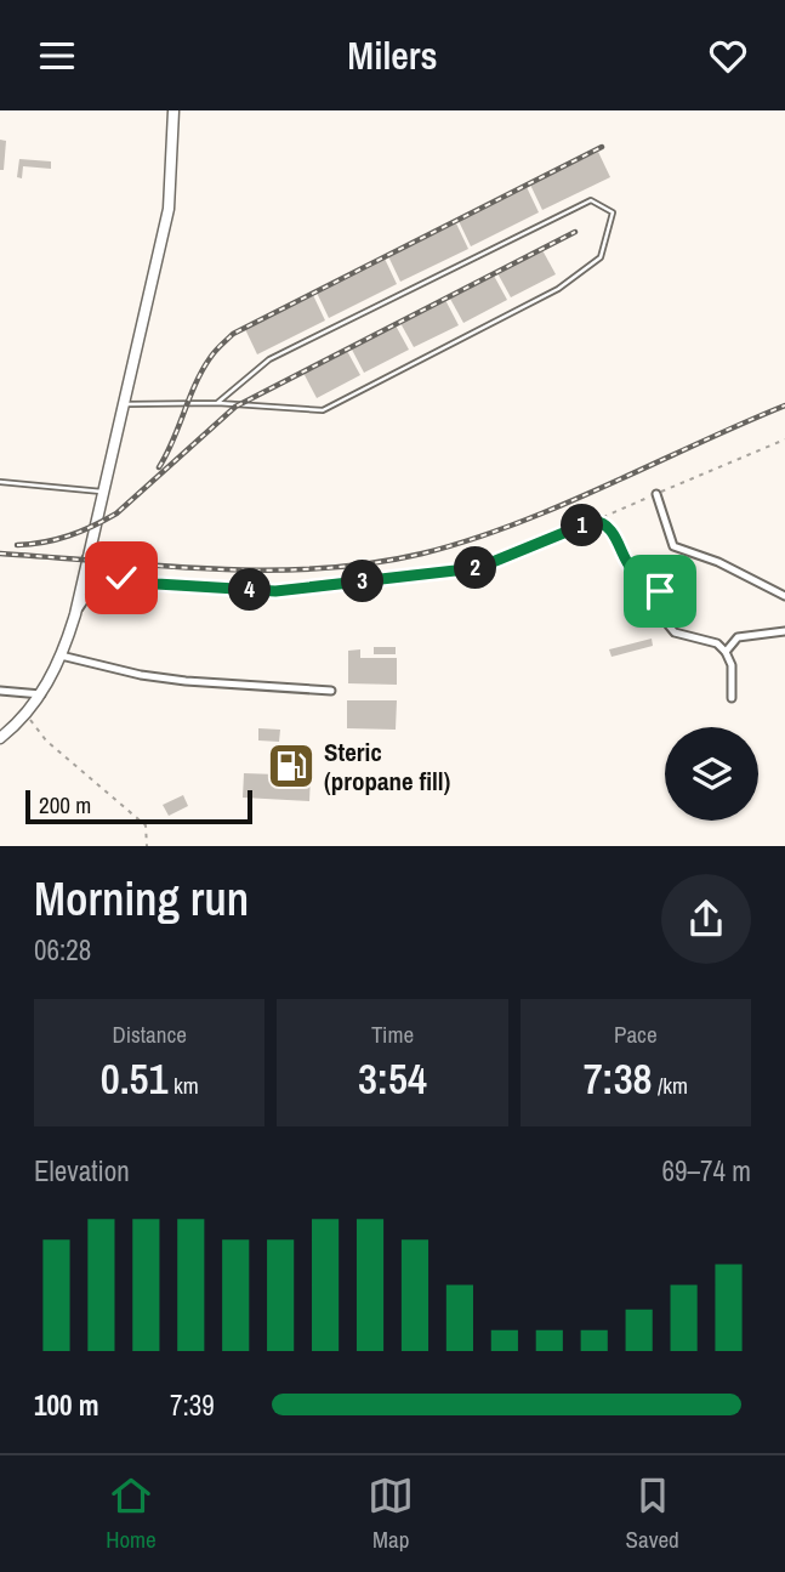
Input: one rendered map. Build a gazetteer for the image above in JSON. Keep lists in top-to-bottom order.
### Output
{
  "places": {
    "fuel station": ["Steric (propane fill)"]
  },
  "scale_bar": "200 m",
  "page": {
    "header": "Milers",
    "pins": [
      "1",
      "2",
      "3",
      "4"
    ],
    "scale": "200 m",
    "heading": ["Morning run", "06:28"],
    "stats": [
      ["Distance", "0.51 km"],
      ["Time", "3:54"],
      ["Pace", "7:38 /km"]
    ],
    "chart": ["Elevation", "69–74 m"],
    "list": [
      {
        "name": "100 m",
        "note": "7:39"
      }
    ],
    "tabs": ["Home", "Map", "Saved"]
  }
}
